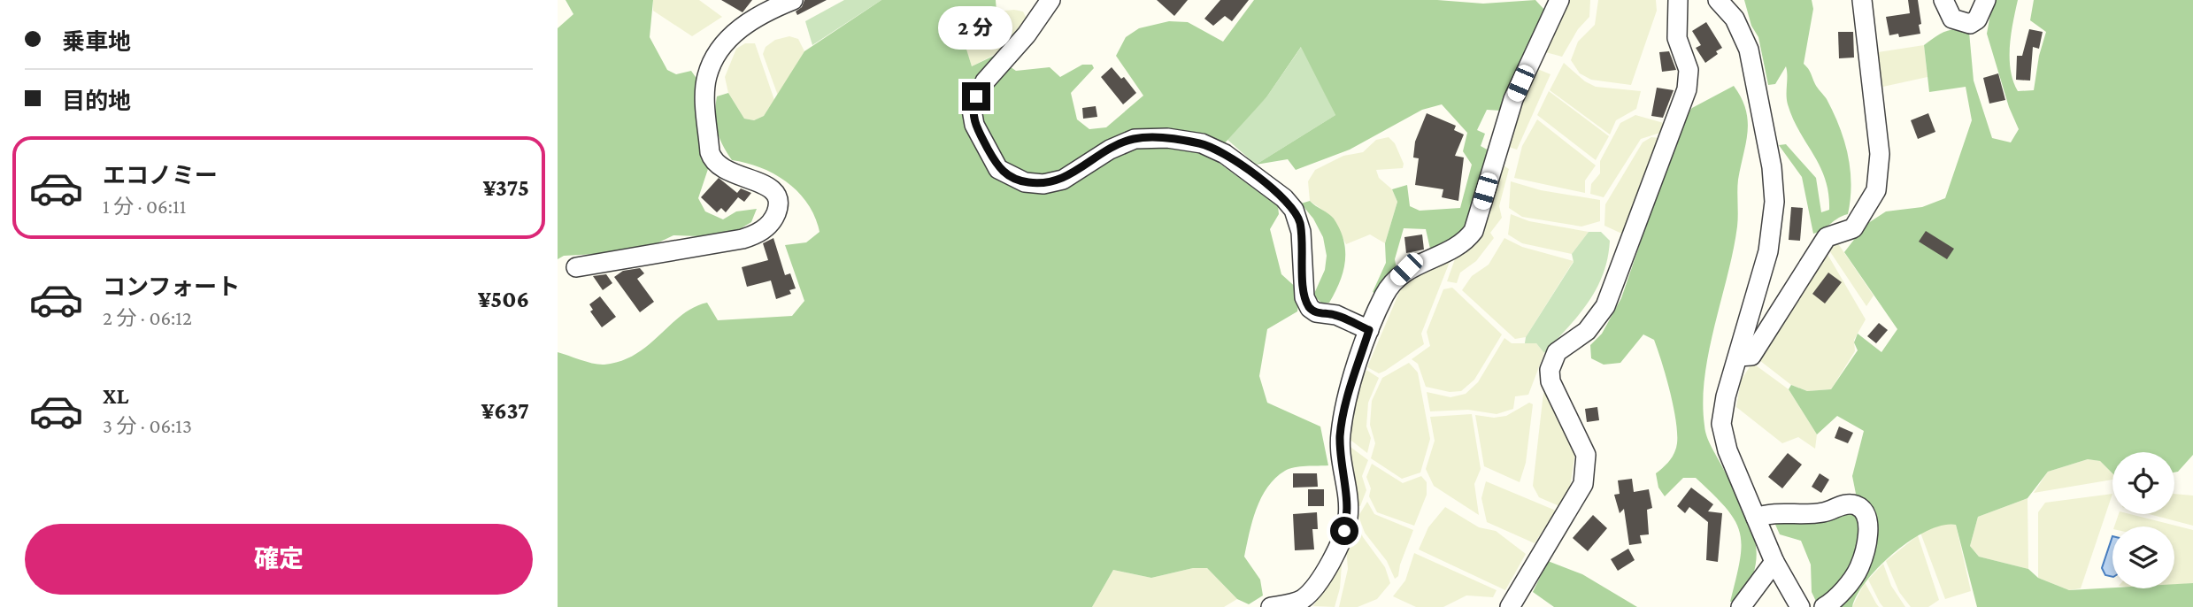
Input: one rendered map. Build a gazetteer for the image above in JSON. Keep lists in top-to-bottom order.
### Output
{
  "page": {
    "banner": ["乗車地", "目的地"],
    "bubble": "2 分",
    "list": [
      {
        "name": "エコノミー",
        "note": "1 分 · 06:11",
        "value": "¥375"
      },
      {
        "name": "コンフォート",
        "note": "2 分 · 06:12",
        "value": "¥506"
      },
      {
        "name": "XL",
        "note": "3 分 · 06:13",
        "value": "¥637"
      }
    ],
    "buttons": "確定"
  }
}
